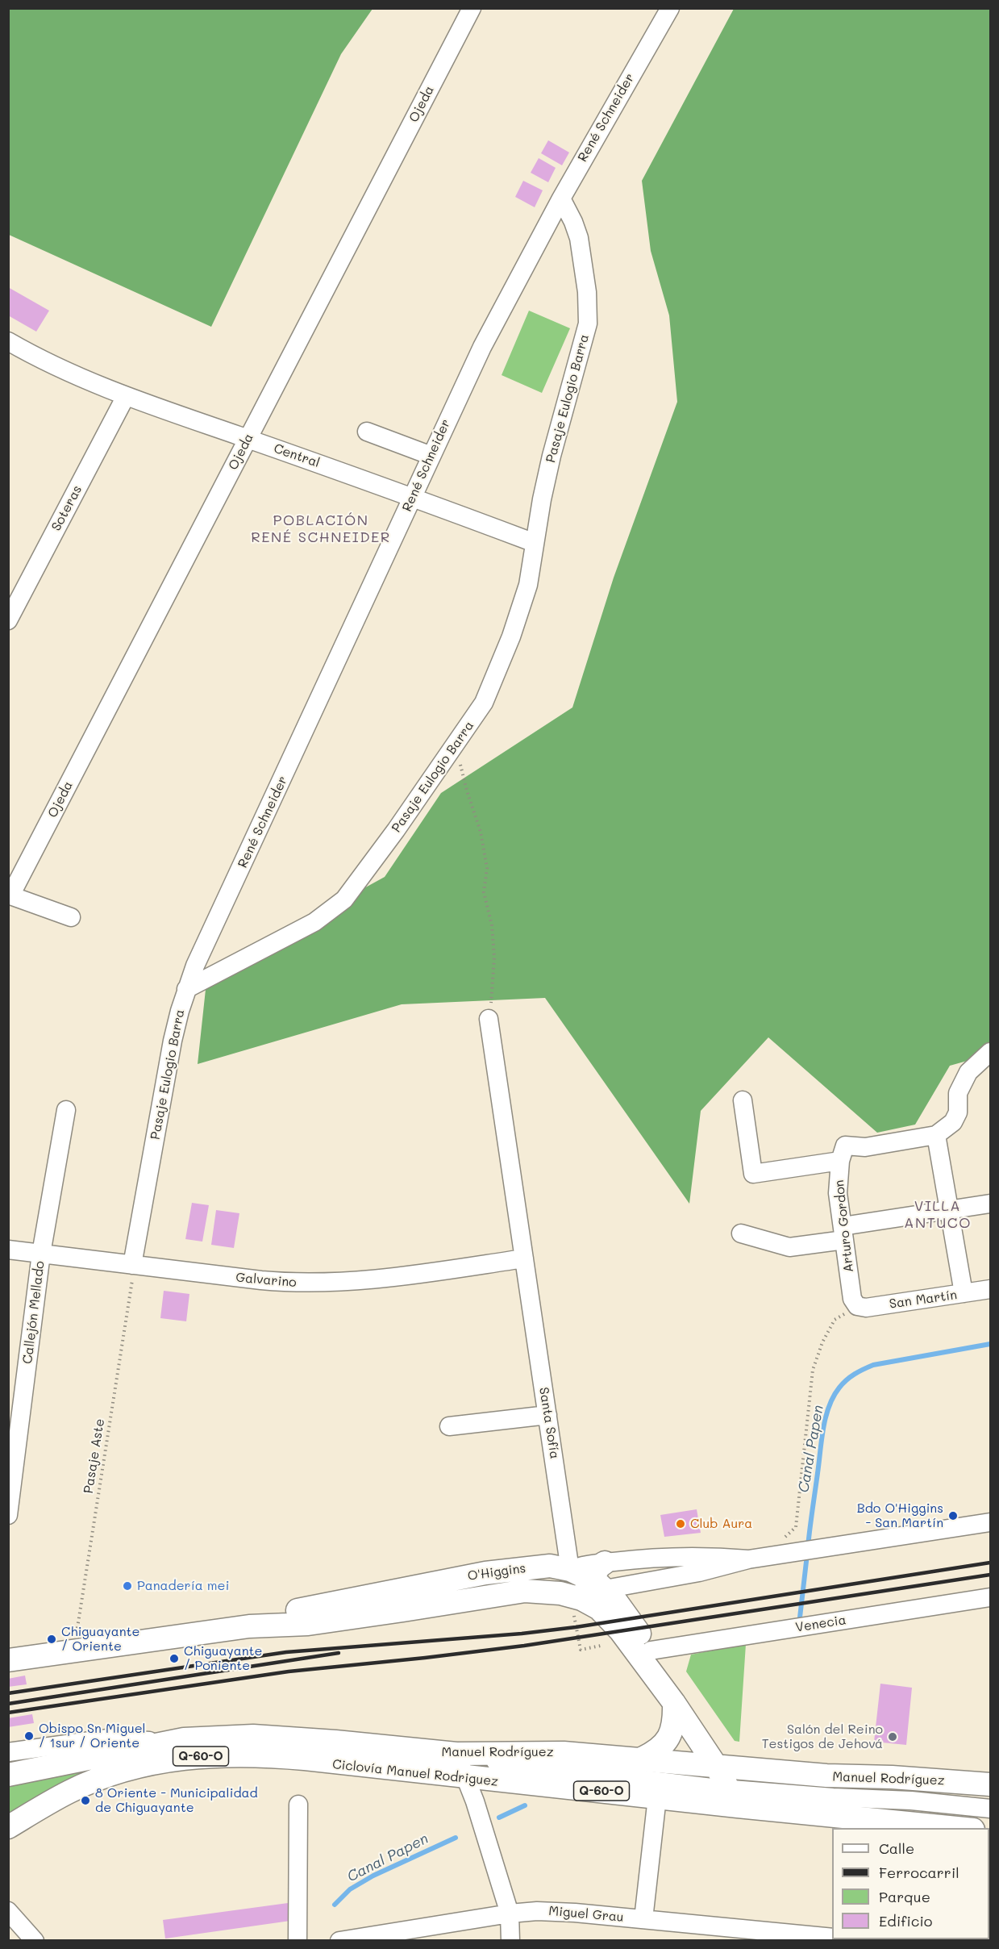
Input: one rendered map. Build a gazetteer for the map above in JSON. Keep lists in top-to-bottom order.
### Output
{
  "streets": {
    "main road": ["O'Higgins", "Manuel Rodríguez", "Q-60-O"],
    "street": [
      "Ojeda",
      "René Schneider",
      "Pasaje Eulogio Barra",
      "Central",
      "Soteras",
      "Arturo Gordon",
      "Galvarino",
      "San Martín",
      "Callejón Mellado",
      "Santa Sofía",
      "Venecia",
      "Miguel Grau"
    ],
    "path": ["Pasaje Aste"]
  },
  "crossings": [
    ["Ojeda", "Central"],
    ["René Schneider", "Pasaje Eulogio Barra"],
    ["René Schneider", "Central"],
    ["Pasaje Eulogio Barra", "Central"],
    ["Pasaje Eulogio Barra", "Galvarino"],
    ["Pasaje Eulogio Barra", "Pasaje Aste"],
    ["Central", "Soteras"],
    ["Arturo Gordon", "San Martín"],
    ["Galvarino", "Callejón Mellado"],
    ["Galvarino", "Santa Sofía"],
    ["Galvarino", "Pasaje Aste"],
    ["Santa Sofía", "O'Higgins"],
    ["Pasaje Aste", "O'Higgins"]
  ],
  "districts": ["POBLACIÓN RENÉ SCHNEIDER", "VILLA ANTUCO"],
  "water": ["Canal Papen"],
  "places": [
    "Bdo O'Higgins - San Martín",
    "Club Aura",
    "Panadería mei",
    "Chiguayante / Oriente",
    "Chiguayante / Poniente",
    "Obispo Sn Miguel / 1sur / Oriente",
    "Salón del Reino Testigos de Jehová",
    "8 Oriente - Municipalidad de Chiguayante"
  ],
  "legend": [
    "Calle",
    "Ferrocarril",
    "Parque",
    "Edificio"
  ]
}
